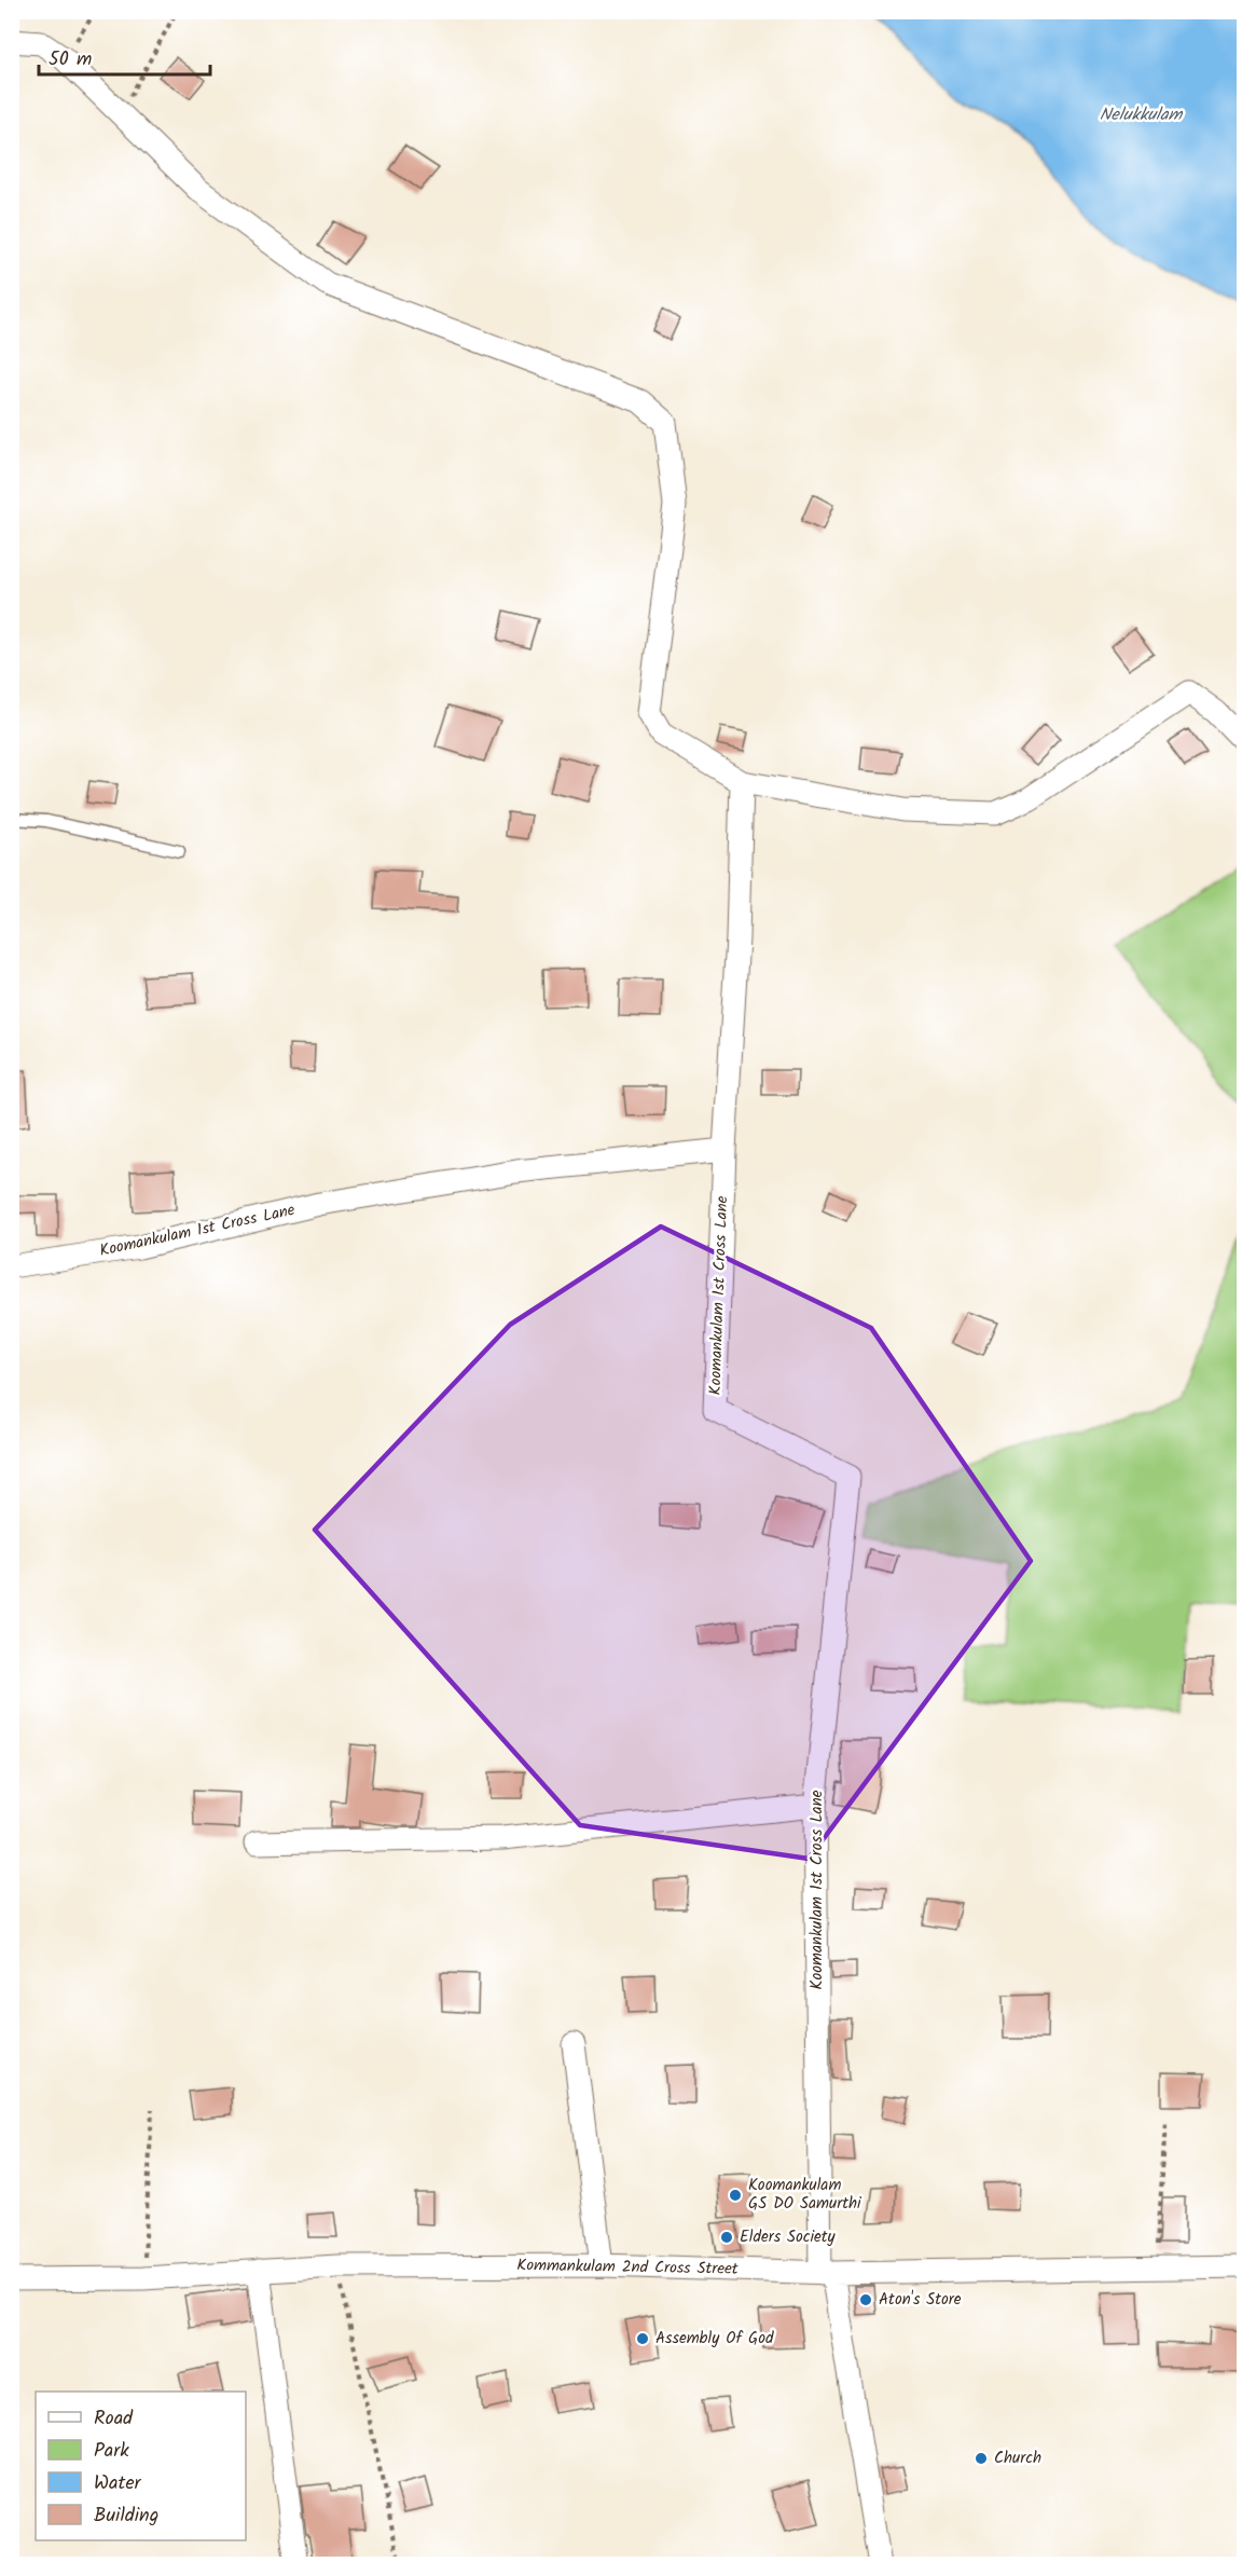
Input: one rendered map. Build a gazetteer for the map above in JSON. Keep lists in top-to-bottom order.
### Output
{
  "streets": {
    "street": ["Koomankulam 1st Cross Lane", "Kommankulam 2nd Cross Street"]
  },
  "crossings": [
    ["Koomankulam 1st Cross Lane", "Kommankulam 2nd Cross Street"]
  ],
  "water": ["Nelukkulam"],
  "places": [
    "Koomankulam GS DO Samurthi",
    "Elders Society",
    "Aton's Store",
    "Assembly Of God",
    "Church"
  ],
  "legend": [
    "Road",
    "Park",
    "Water",
    "Building"
  ],
  "scale_bar": "50 m"
}
